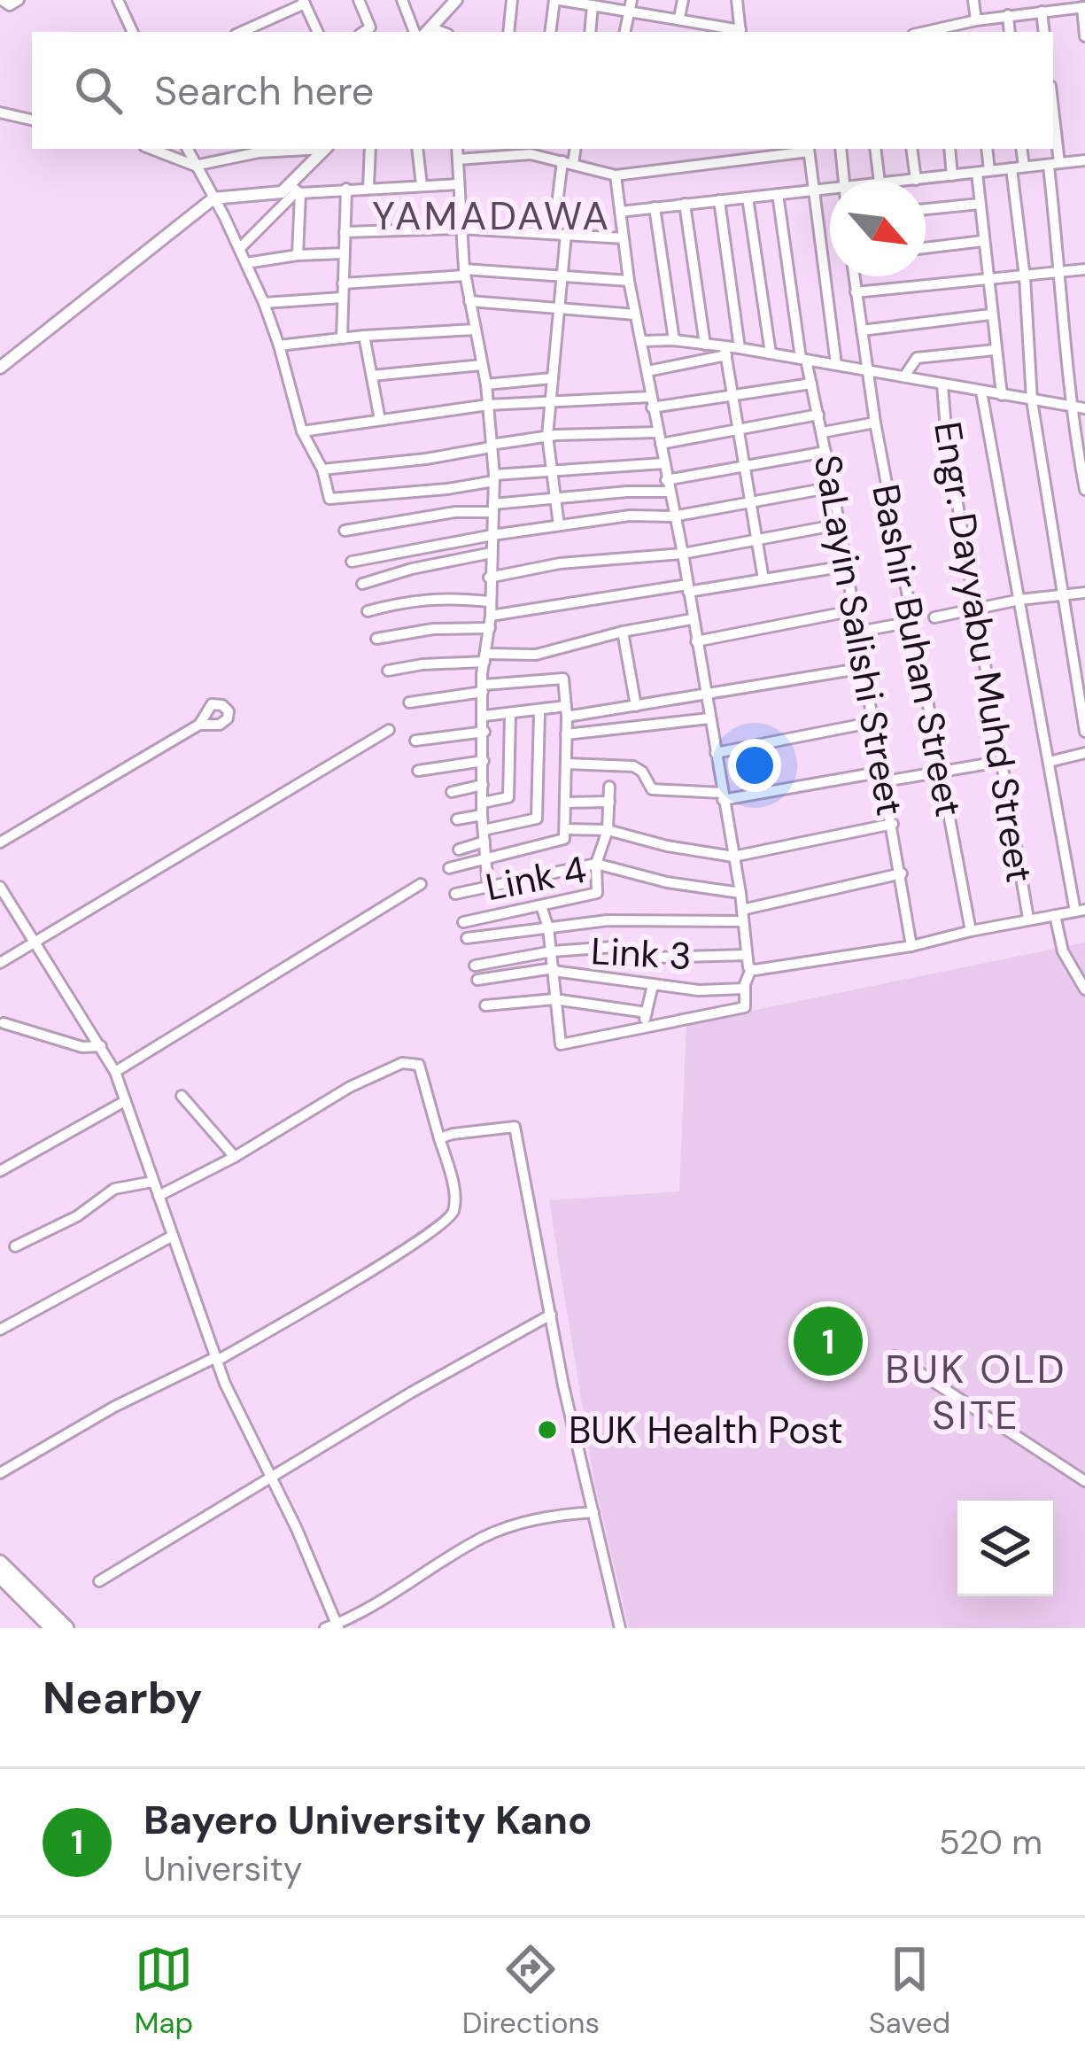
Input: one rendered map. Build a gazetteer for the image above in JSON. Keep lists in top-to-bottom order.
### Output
{
  "streets": {
    "street": [
      "SaLayin Salishi Street",
      "Bashir Buhan Street",
      "Engr. Dayyabu Muhd Street",
      "Link 4",
      "Link 3"
    ]
  },
  "crossings": [
    ["SaLayin Salishi Street", "Link 4"]
  ],
  "districts": ["YAMADAWA", "BUK OLD SITE"],
  "places": ["BUK Health Post"],
  "north": "bottom right",
  "page": {
    "search": "Search here",
    "pins": "1",
    "heading": "Nearby",
    "list": [
      {
        "mark": "1",
        "name": "Bayero University Kano",
        "note": "University",
        "value": "520 m"
      }
    ],
    "nav": ["Map", "Directions", "Saved"]
  }
}
